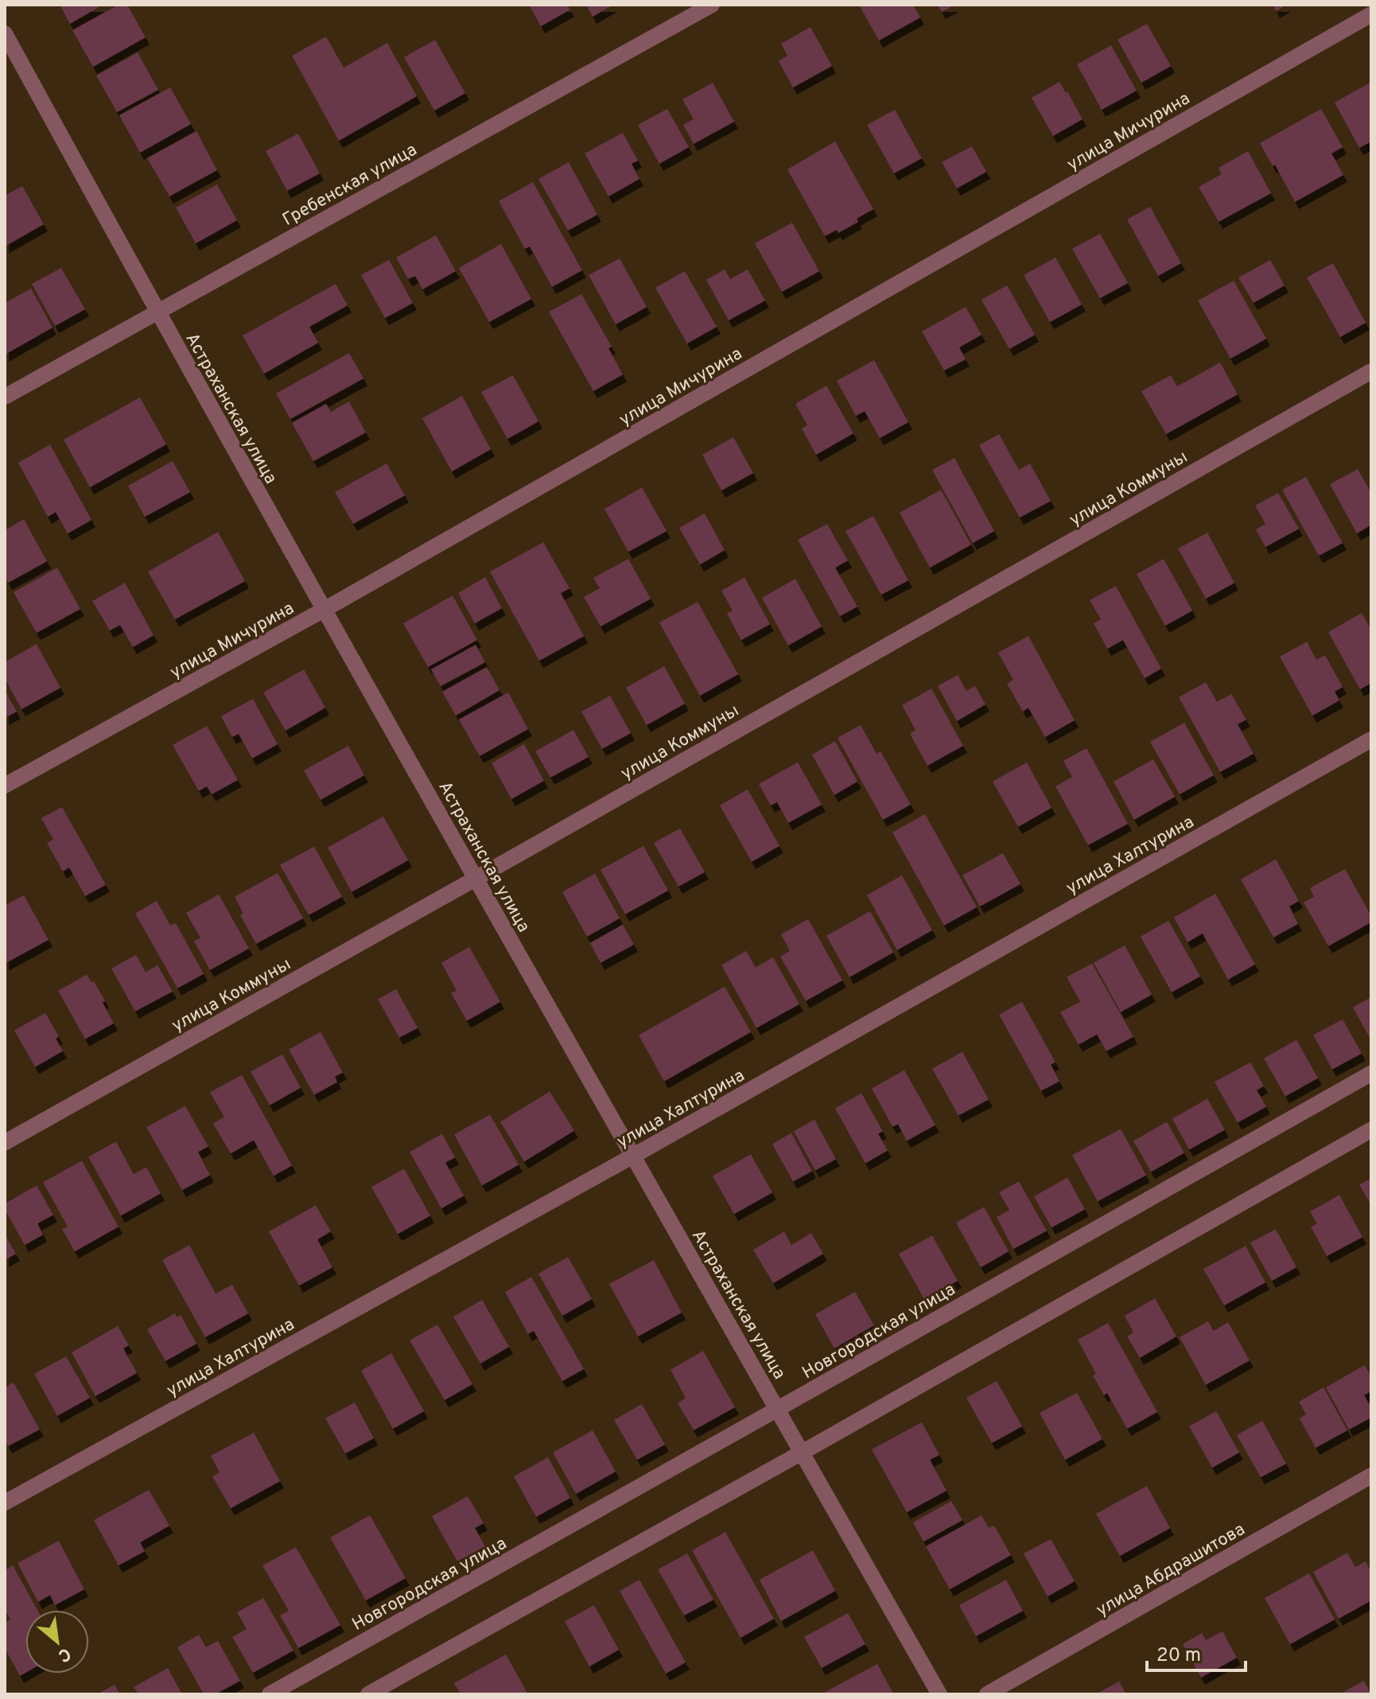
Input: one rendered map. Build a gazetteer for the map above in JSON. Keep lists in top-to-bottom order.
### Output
{
  "streets": {
    "street": [
      "улица Мичурина",
      "Гребенская улица",
      "Астраханская улица",
      "улица Коммуны",
      "улица Халтурина",
      "Новгородская улица",
      "улица Абдрашитова"
    ]
  },
  "crossings": [
    ["улица Мичурина", "Астраханская улица"],
    ["Гребенская улица", "Астраханская улица"],
    ["Астраханская улица", "улица Коммуны"],
    ["Астраханская улица", "улица Халтурина"],
    ["Астраханская улица", "Новгородская улица"]
  ],
  "scale_bar": "20 m",
  "north": "bottom right"
}
